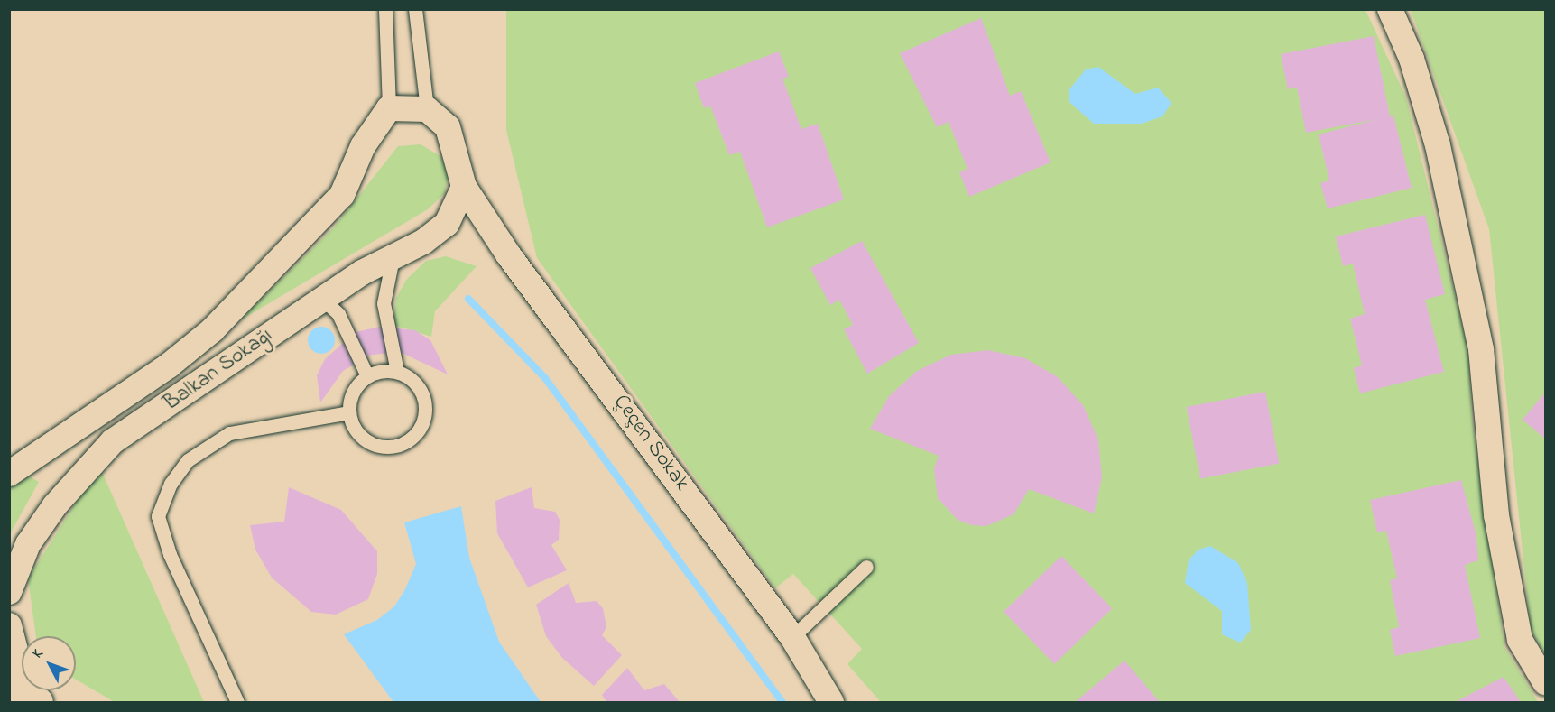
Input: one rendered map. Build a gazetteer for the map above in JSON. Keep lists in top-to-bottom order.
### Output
{
  "streets": {
    "street": ["Balkan Sokağı", "Çeçen Sokak"]
  },
  "crossings": [
    ["Balkan Sokağı", "Çeçen Sokak"]
  ],
  "north": "top left"
}
